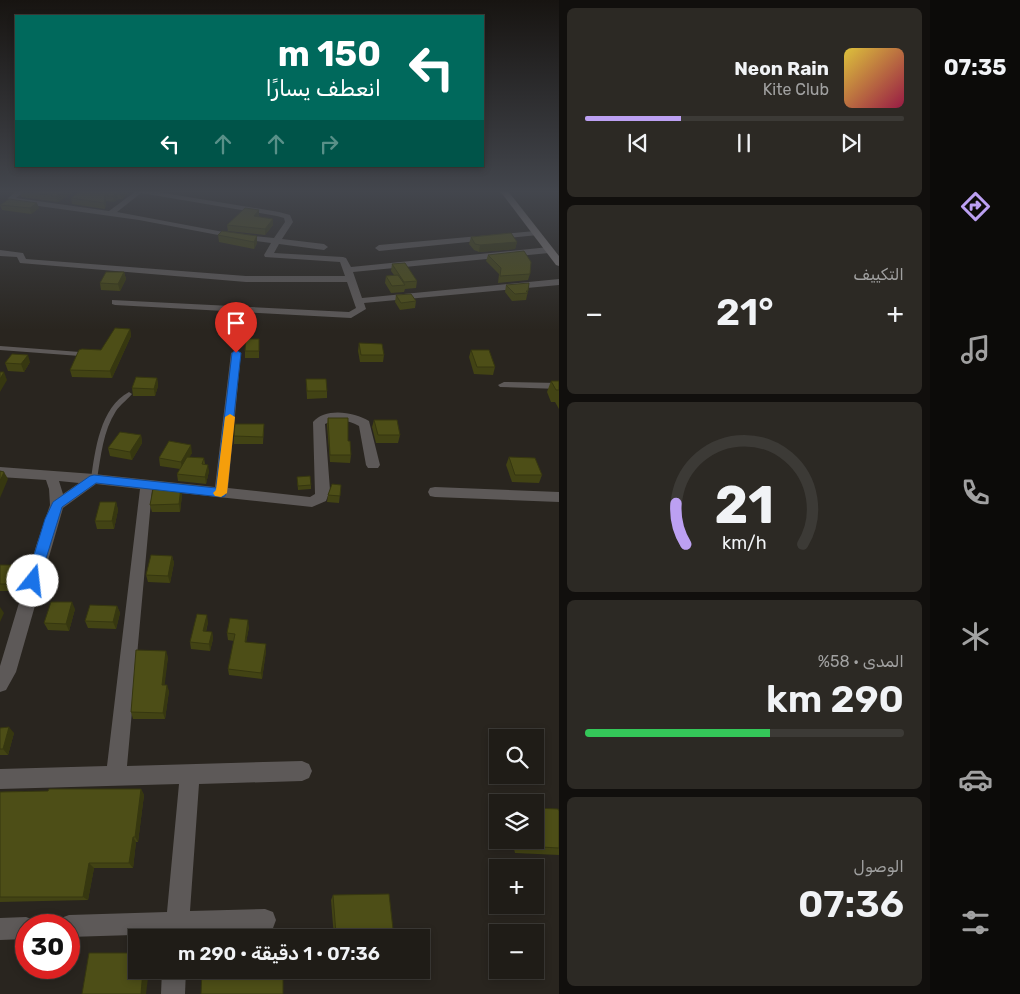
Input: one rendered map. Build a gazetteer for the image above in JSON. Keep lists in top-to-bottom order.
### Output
{
  "page": {
    "tabs": "07:35",
    "turn": ["150 m", "انعطف يسارًا"],
    "song": ["Neon Rain", "Kite Club"],
    "tile": [
      "التكييف",
      ["المدى · 58%", "290 km"],
      ["الوصول", "07:36"]
    ],
    "heat": ["−", "21°", "+"],
    "map_buttons": ["+", "−"],
    "limit": "30",
    "trip": "07:36 · 1 دقيقة · 290 m",
    "gauge": ["21", "km/h"]
  }
}
